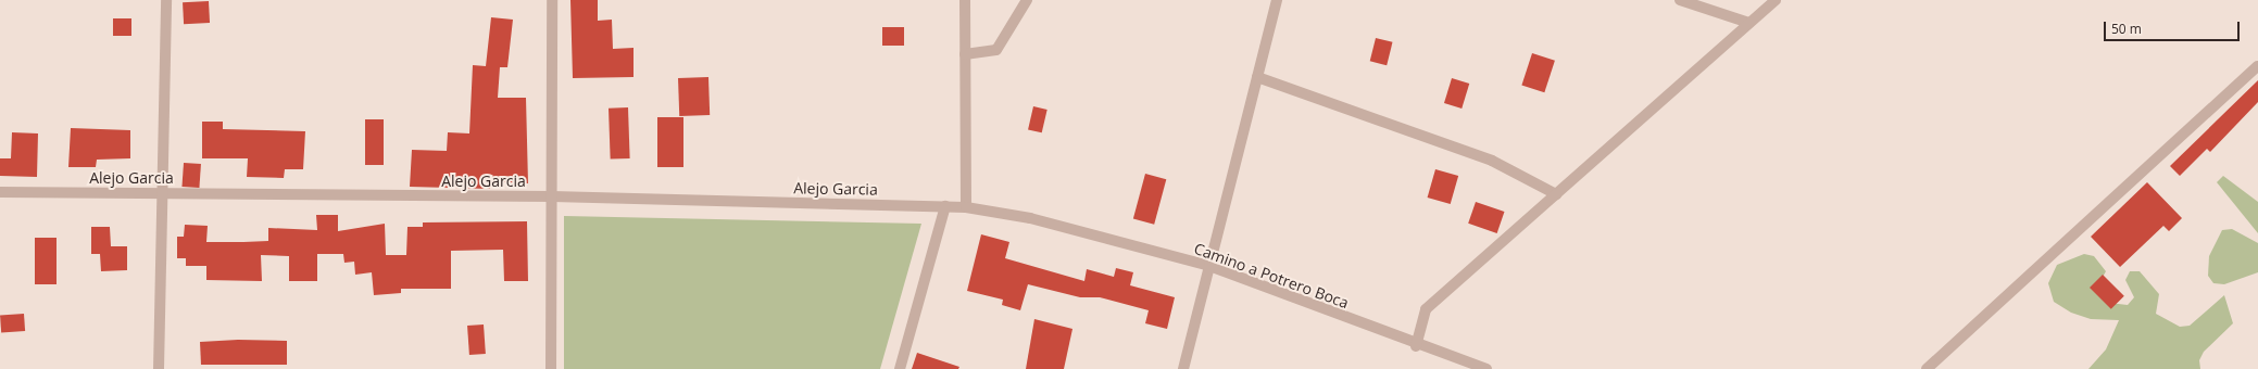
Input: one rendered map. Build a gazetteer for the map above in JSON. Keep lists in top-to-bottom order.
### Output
{
  "streets": {
    "street": ["Alejo Garcia", "Camino a Potrero Boca"]
  },
  "crossings": [
    ["Alejo Garcia", "Camino a Potrero Boca"]
  ],
  "scale_bar": "50 m"
}
